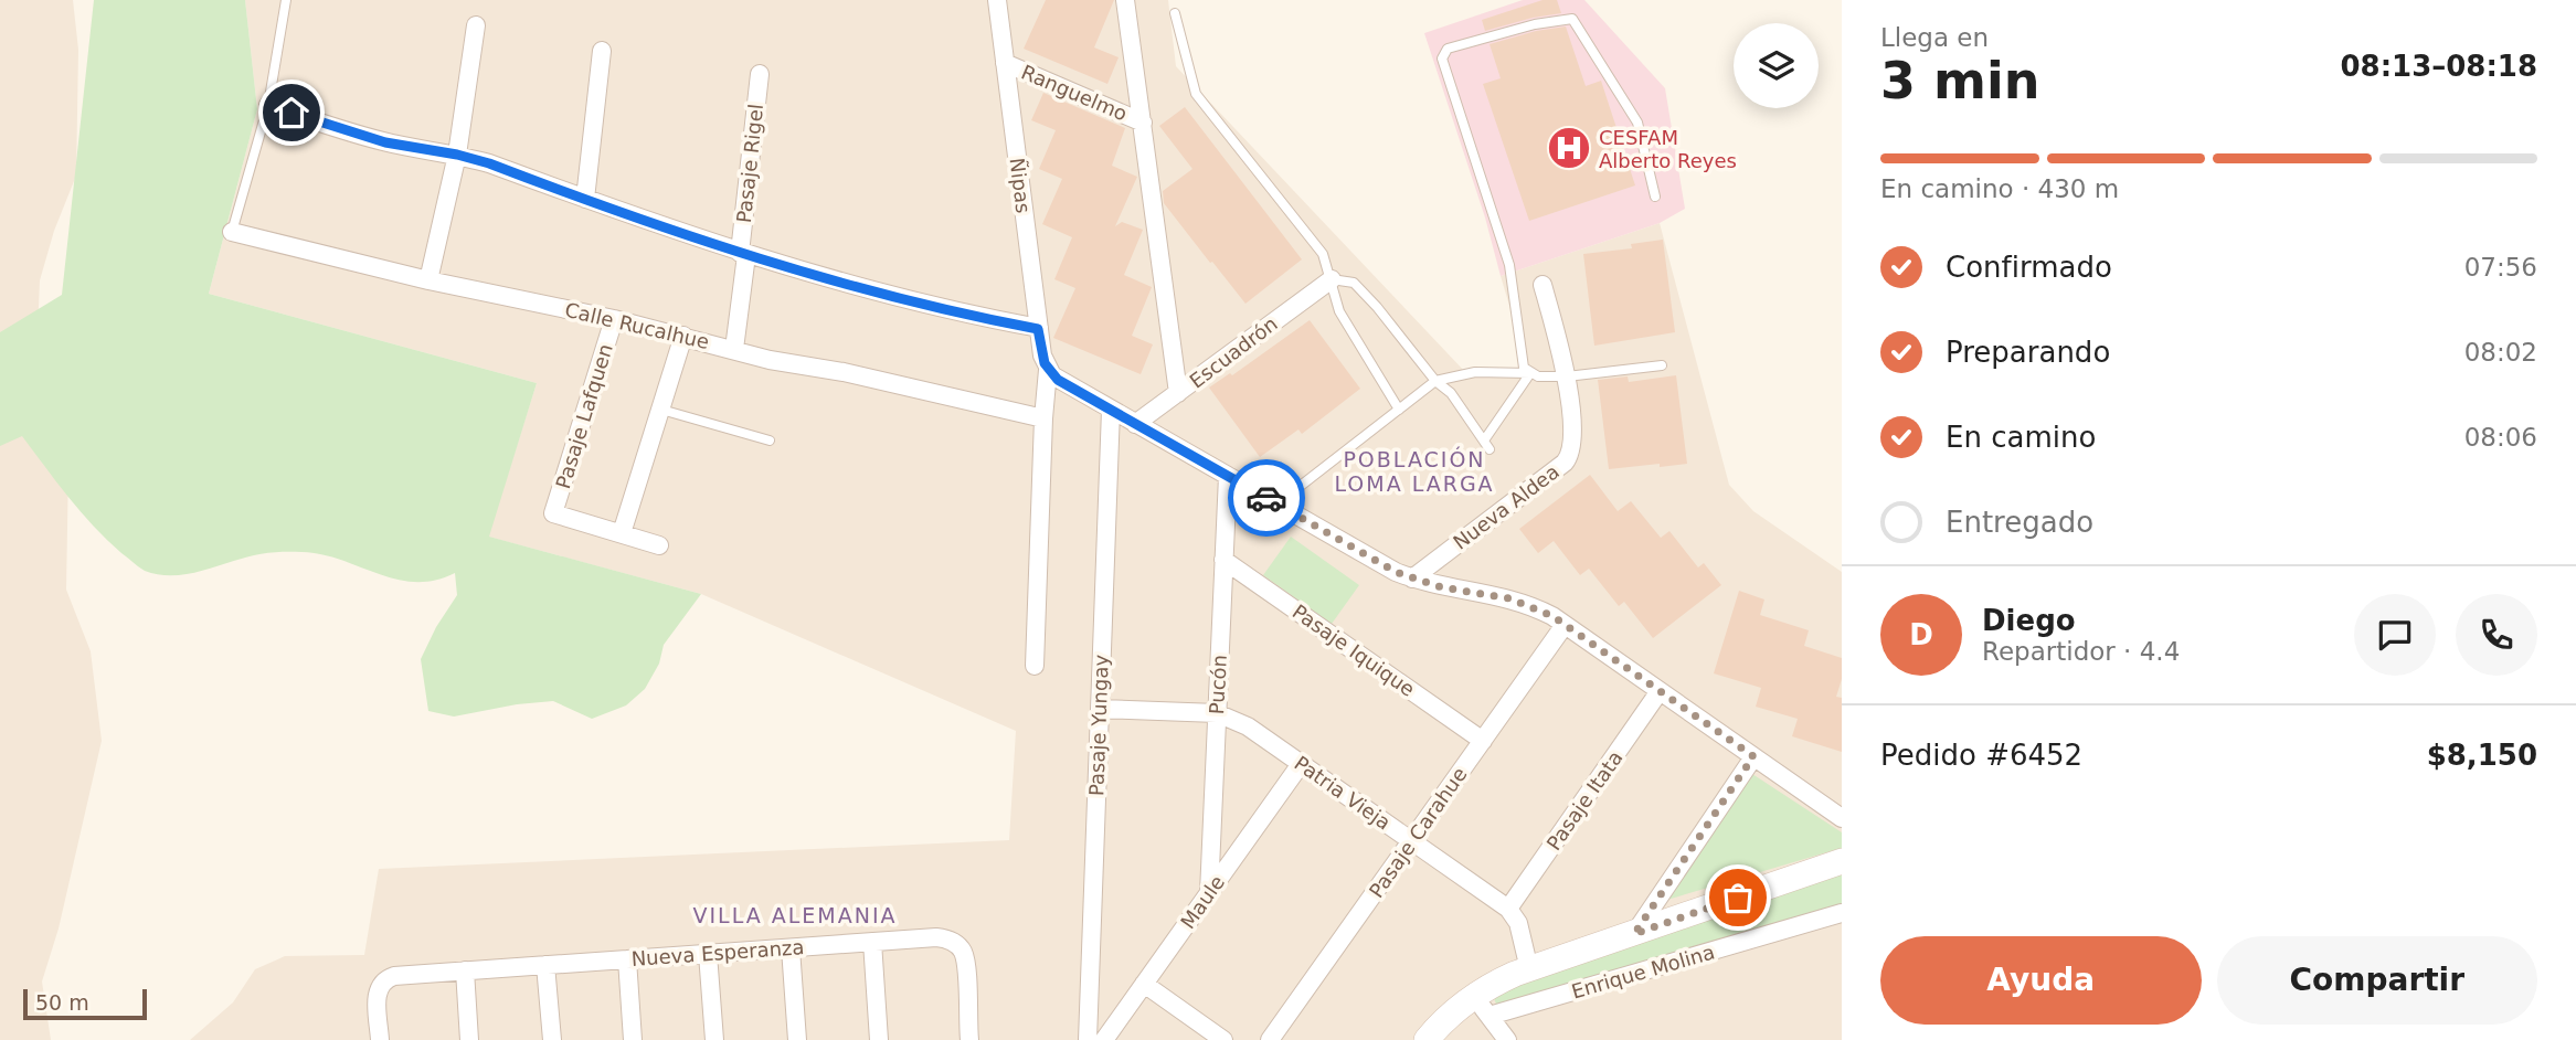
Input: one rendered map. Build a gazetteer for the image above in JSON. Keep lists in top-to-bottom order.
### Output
{
  "streets": {
    "main road": ["Enrique Molina"],
    "street": [
      "Ranguelmo",
      "Pasaje Rigel",
      "Ñipas",
      "Calle Rucalhue",
      "Escuadrón",
      "Pasaje Lafquen",
      "Nueva Aldea",
      "Pasaje Iquique",
      "Pucón",
      "Pasaje Yungay",
      "Patria Vieja",
      "Pasaje Itata",
      "Pasaje Carahue",
      "Maule",
      "Nueva Esperanza"
    ]
  },
  "crossings": [
    ["Ranguelmo", "Ñipas"],
    ["Pasaje Rigel", "Calle Rucalhue"],
    ["Calle Rucalhue", "Pasaje Lafquen"],
    ["Pasaje Iquique", "Pucón"],
    ["Pasaje Iquique", "Pasaje Carahue"],
    ["Pucón", "Patria Vieja"],
    ["Pucón", "Maule"],
    ["Pasaje Yungay", "Patria Vieja"],
    ["Patria Vieja", "Pasaje Itata"],
    ["Patria Vieja", "Pasaje Carahue"],
    ["Patria Vieja", "Maule"]
  ],
  "districts": ["POBLACIÓN LOMA LARGA", "VILLA ALEMANIA"],
  "places": {
    "hospital": ["CESFAM Alberto Reyes"]
  },
  "scale_bar": "50 m",
  "page": {
    "heading": ["3 min", "Llega en", "08:13–08:18"],
    "panel": [
      "Diego",
      "Repartidor · 4.4",
      "Pedido #6452",
      "$8,150"
    ],
    "bar": "En camino · 430 m",
    "list": [
      ["Confirmado", "07:56"],
      ["Preparando", "08:02"],
      ["En camino", "08:06"],
      "Entregado"
    ],
    "round": "D",
    "buttons": ["Ayuda", "Compartir"],
    "scale": "50 m"
  }
}
